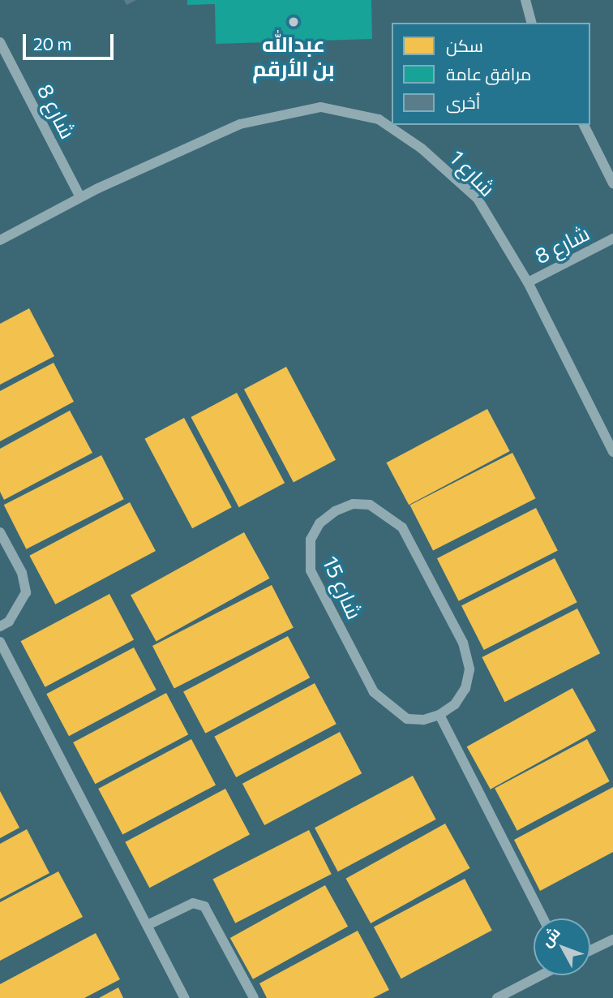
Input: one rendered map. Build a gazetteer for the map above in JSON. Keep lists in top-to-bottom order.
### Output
{
  "streets": {
    "street": ["شارع 8", "شارع 1", "شارع 15"]
  },
  "crossings": [
    ["شارع 8", "شارع 1"]
  ],
  "places": ["عبدالله بن الأرقم"],
  "legend": ["سكن", "مرافق عامة", "أخرى"],
  "scale_bar": "20 m",
  "north": "top left"
}
